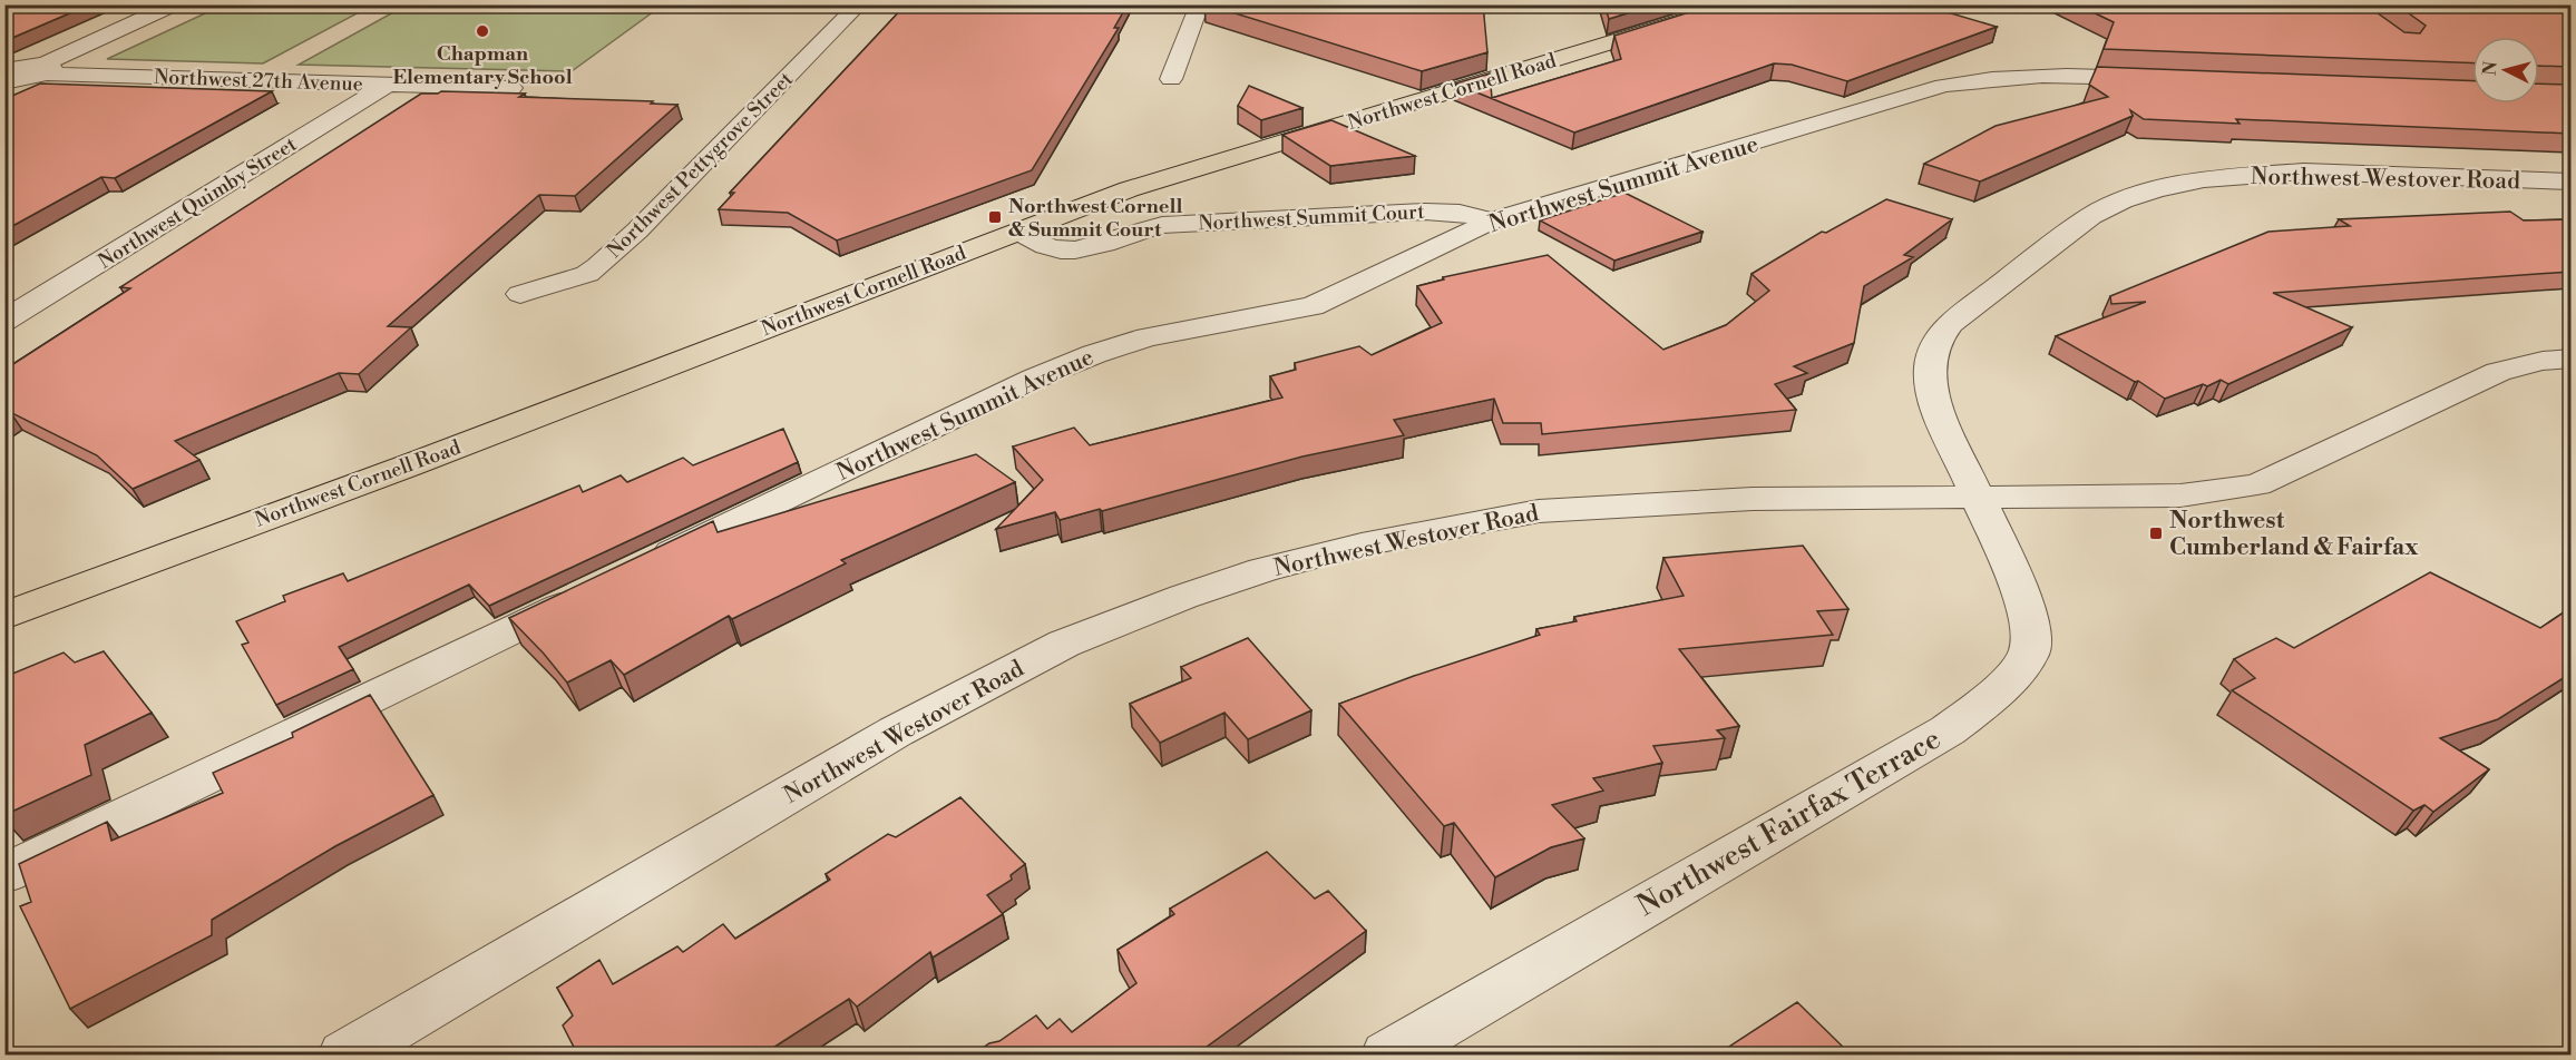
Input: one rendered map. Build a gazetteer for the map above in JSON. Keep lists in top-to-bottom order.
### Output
{
  "streets": {
    "main road": ["Northwest Cornell Road"],
    "street": [
      "Northwest 27th Avenue",
      "Northwest Pettygrove Street",
      "Northwest Westover Road",
      "Northwest Summit Avenue",
      "Northwest Quimby Street",
      "Northwest Summit Court",
      "Northwest Fairfax Terrace"
    ]
  },
  "crossings": [
    ["Northwest 27th Avenue", "Northwest Quimby Street"],
    ["Northwest Cornell Road", "Northwest Summit Court"],
    ["Northwest Westover Road", "Northwest Fairfax Terrace"],
    ["Northwest Summit Avenue", "Northwest Summit Court"]
  ],
  "places": {
    "other": ["Chapman Elementary School"],
    "transit": ["Northwest Cornell & Summit Court", "Northwest Cumberland & Fairfax"]
  },
  "north": "left"
}
